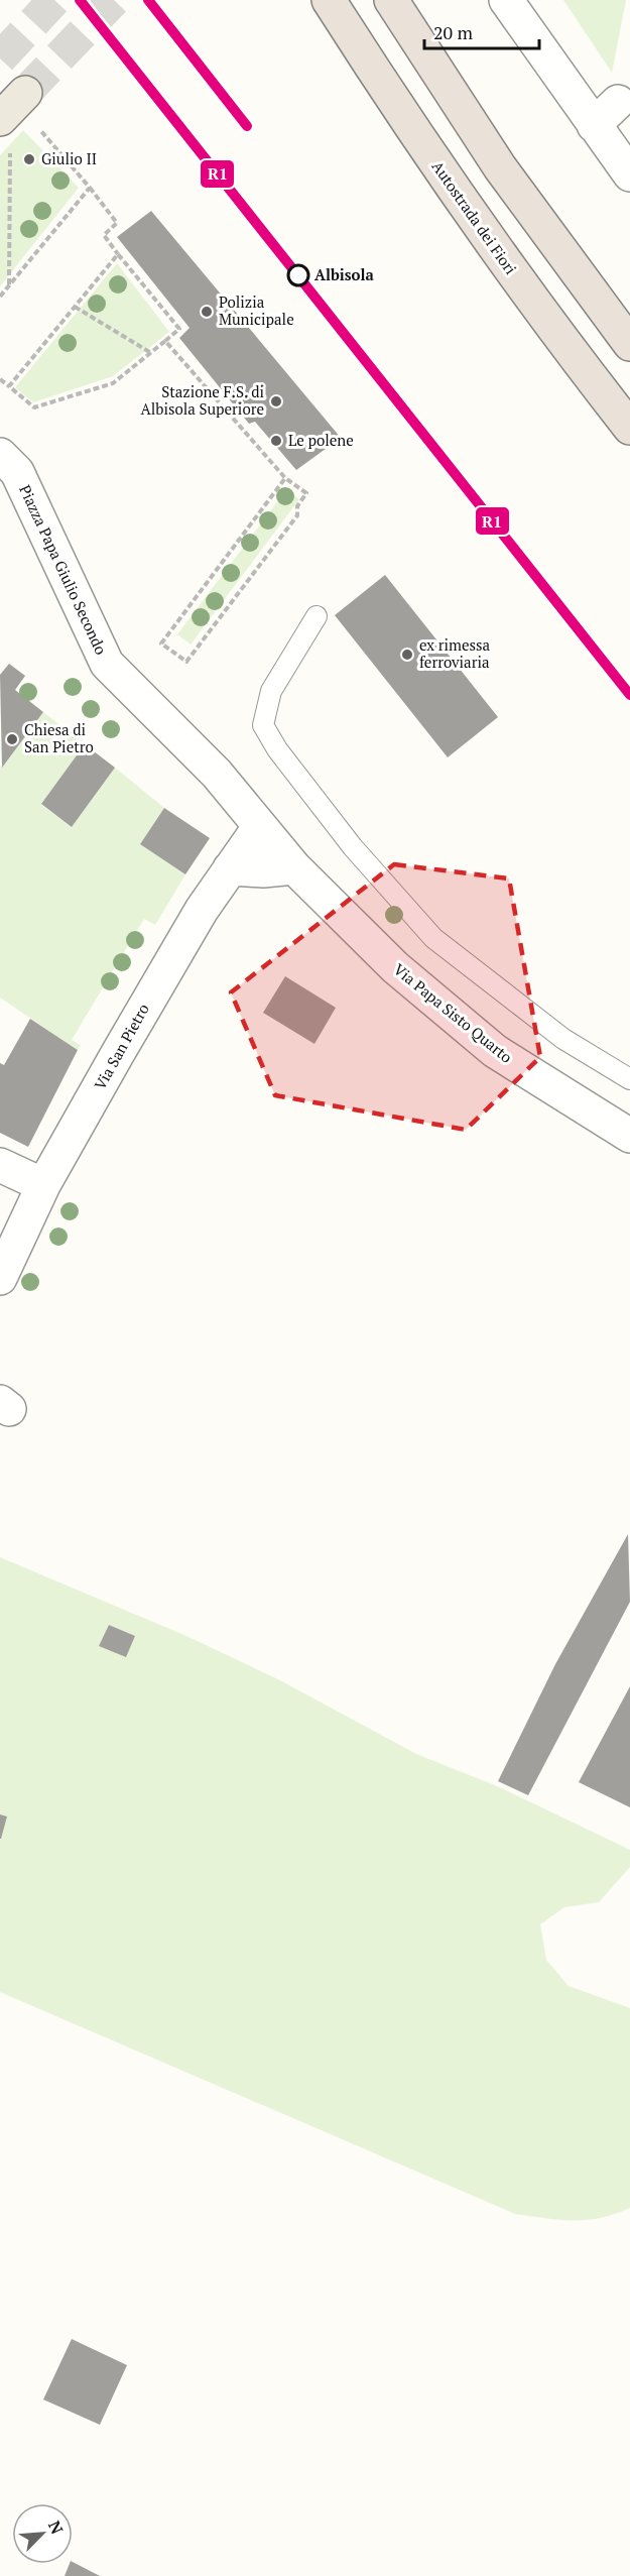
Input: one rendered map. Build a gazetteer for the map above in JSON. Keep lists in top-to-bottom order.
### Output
{
  "streets": {
    "highway": ["Autostrada dei Fiori"],
    "street": ["Piazza Papa Giulio Secondo", "Via Papa Sisto Quarto", "Via San Pietro"]
  },
  "crossings": [
    ["Piazza Papa Giulio Secondo", "Via Papa Sisto Quarto"],
    ["Via Papa Sisto Quarto", "Via San Pietro"]
  ],
  "places": [
    "Giulio II",
    "Albisola",
    "Polizia Municipale",
    "Stazione F.S. di Albisola Superiore",
    "Le polene",
    "ex rimessa ferroviaria",
    "Chiesa di San Pietro"
  ],
  "lines": ["transit line R1"],
  "scale_bar": "20 m",
  "north": "top right"
}
